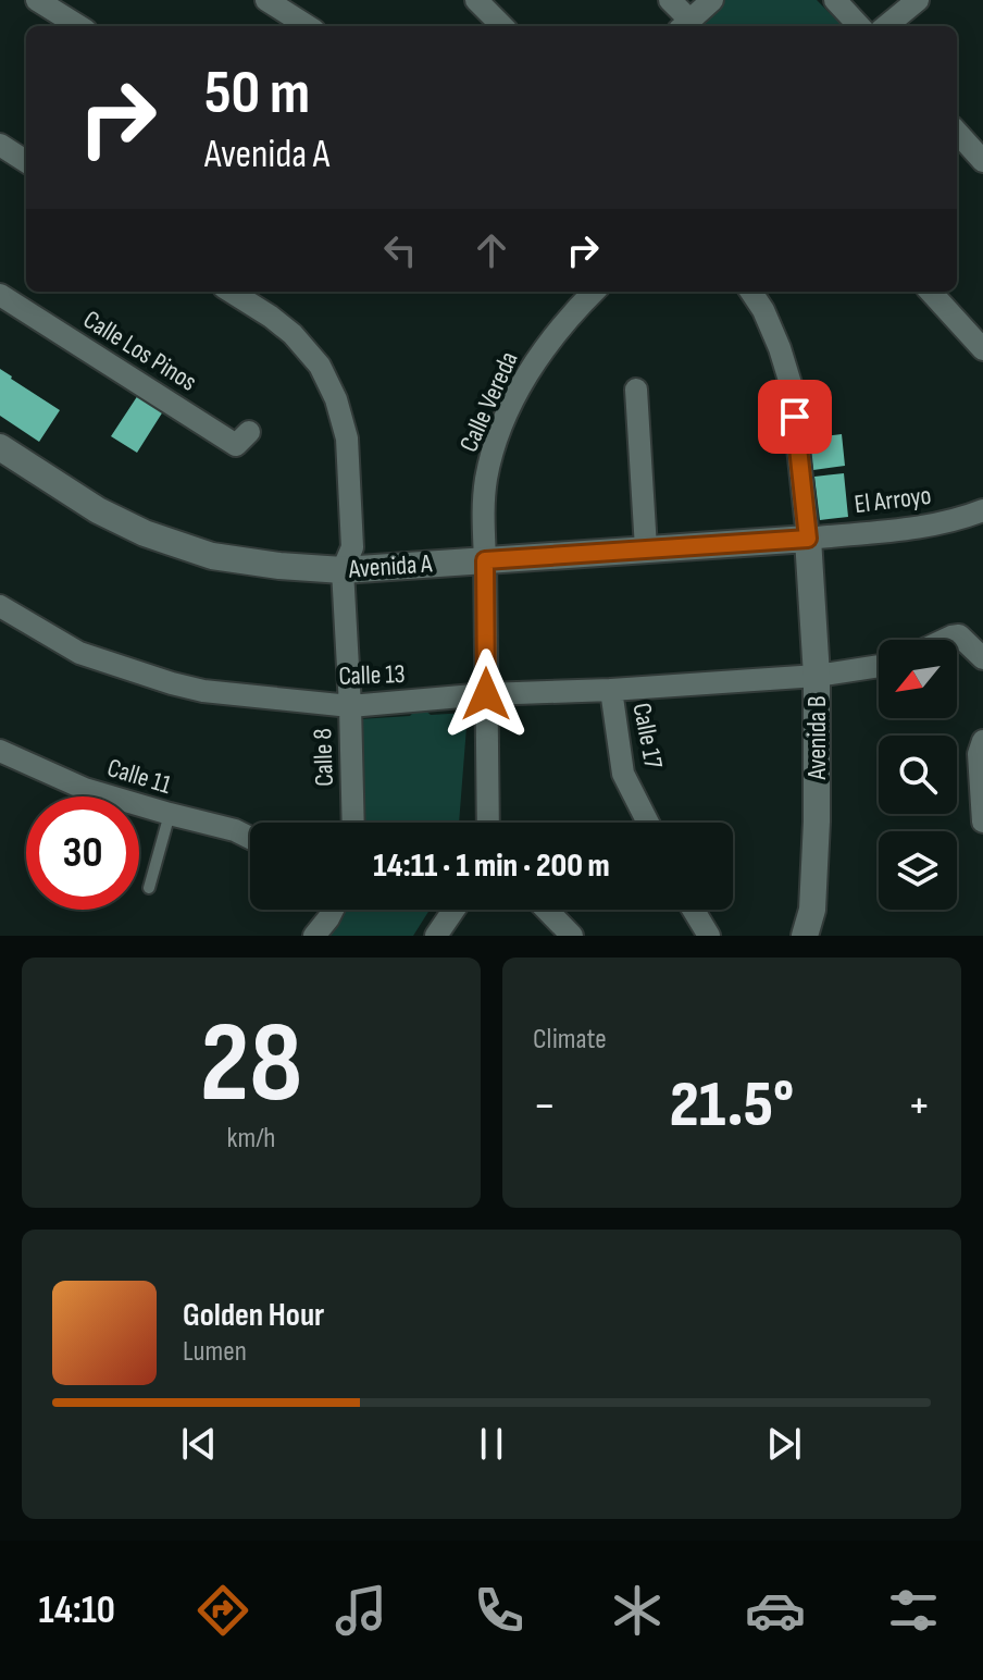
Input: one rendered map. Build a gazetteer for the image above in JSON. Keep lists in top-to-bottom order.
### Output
{
  "streets": {
    "main road": ["Avenida A", "Avenida B"],
    "street": [
      "Calle Los Pinos",
      "Calle Vereda",
      "El Arroyo",
      "Calle 13",
      "Calle 17",
      "Calle 8",
      "Calle 11"
    ]
  },
  "crossings": [
    ["Calle Vereda", "Avenida A"],
    ["Calle Vereda", "Calle 13"],
    ["El Arroyo", "Avenida A"],
    ["El Arroyo", "Avenida B"],
    ["Avenida A", "Avenida B"],
    ["Avenida A", "Calle 8"],
    ["Calle 13", "Calle 17"],
    ["Calle 13", "Avenida B"],
    ["Calle 13", "Calle 8"]
  ],
  "north": "bottom left",
  "page": {
    "turn": ["50 m", "Avenida A"],
    "limit": "30",
    "trip": "14:11 · 1 min · 200 m",
    "tile": [
      ["28", "km/h"],
      "Climate"
    ],
    "heat": ["−", "21.5°", "+"],
    "song": ["Golden Hour", "Lumen"],
    "tabs": "14:10"
  }
}
